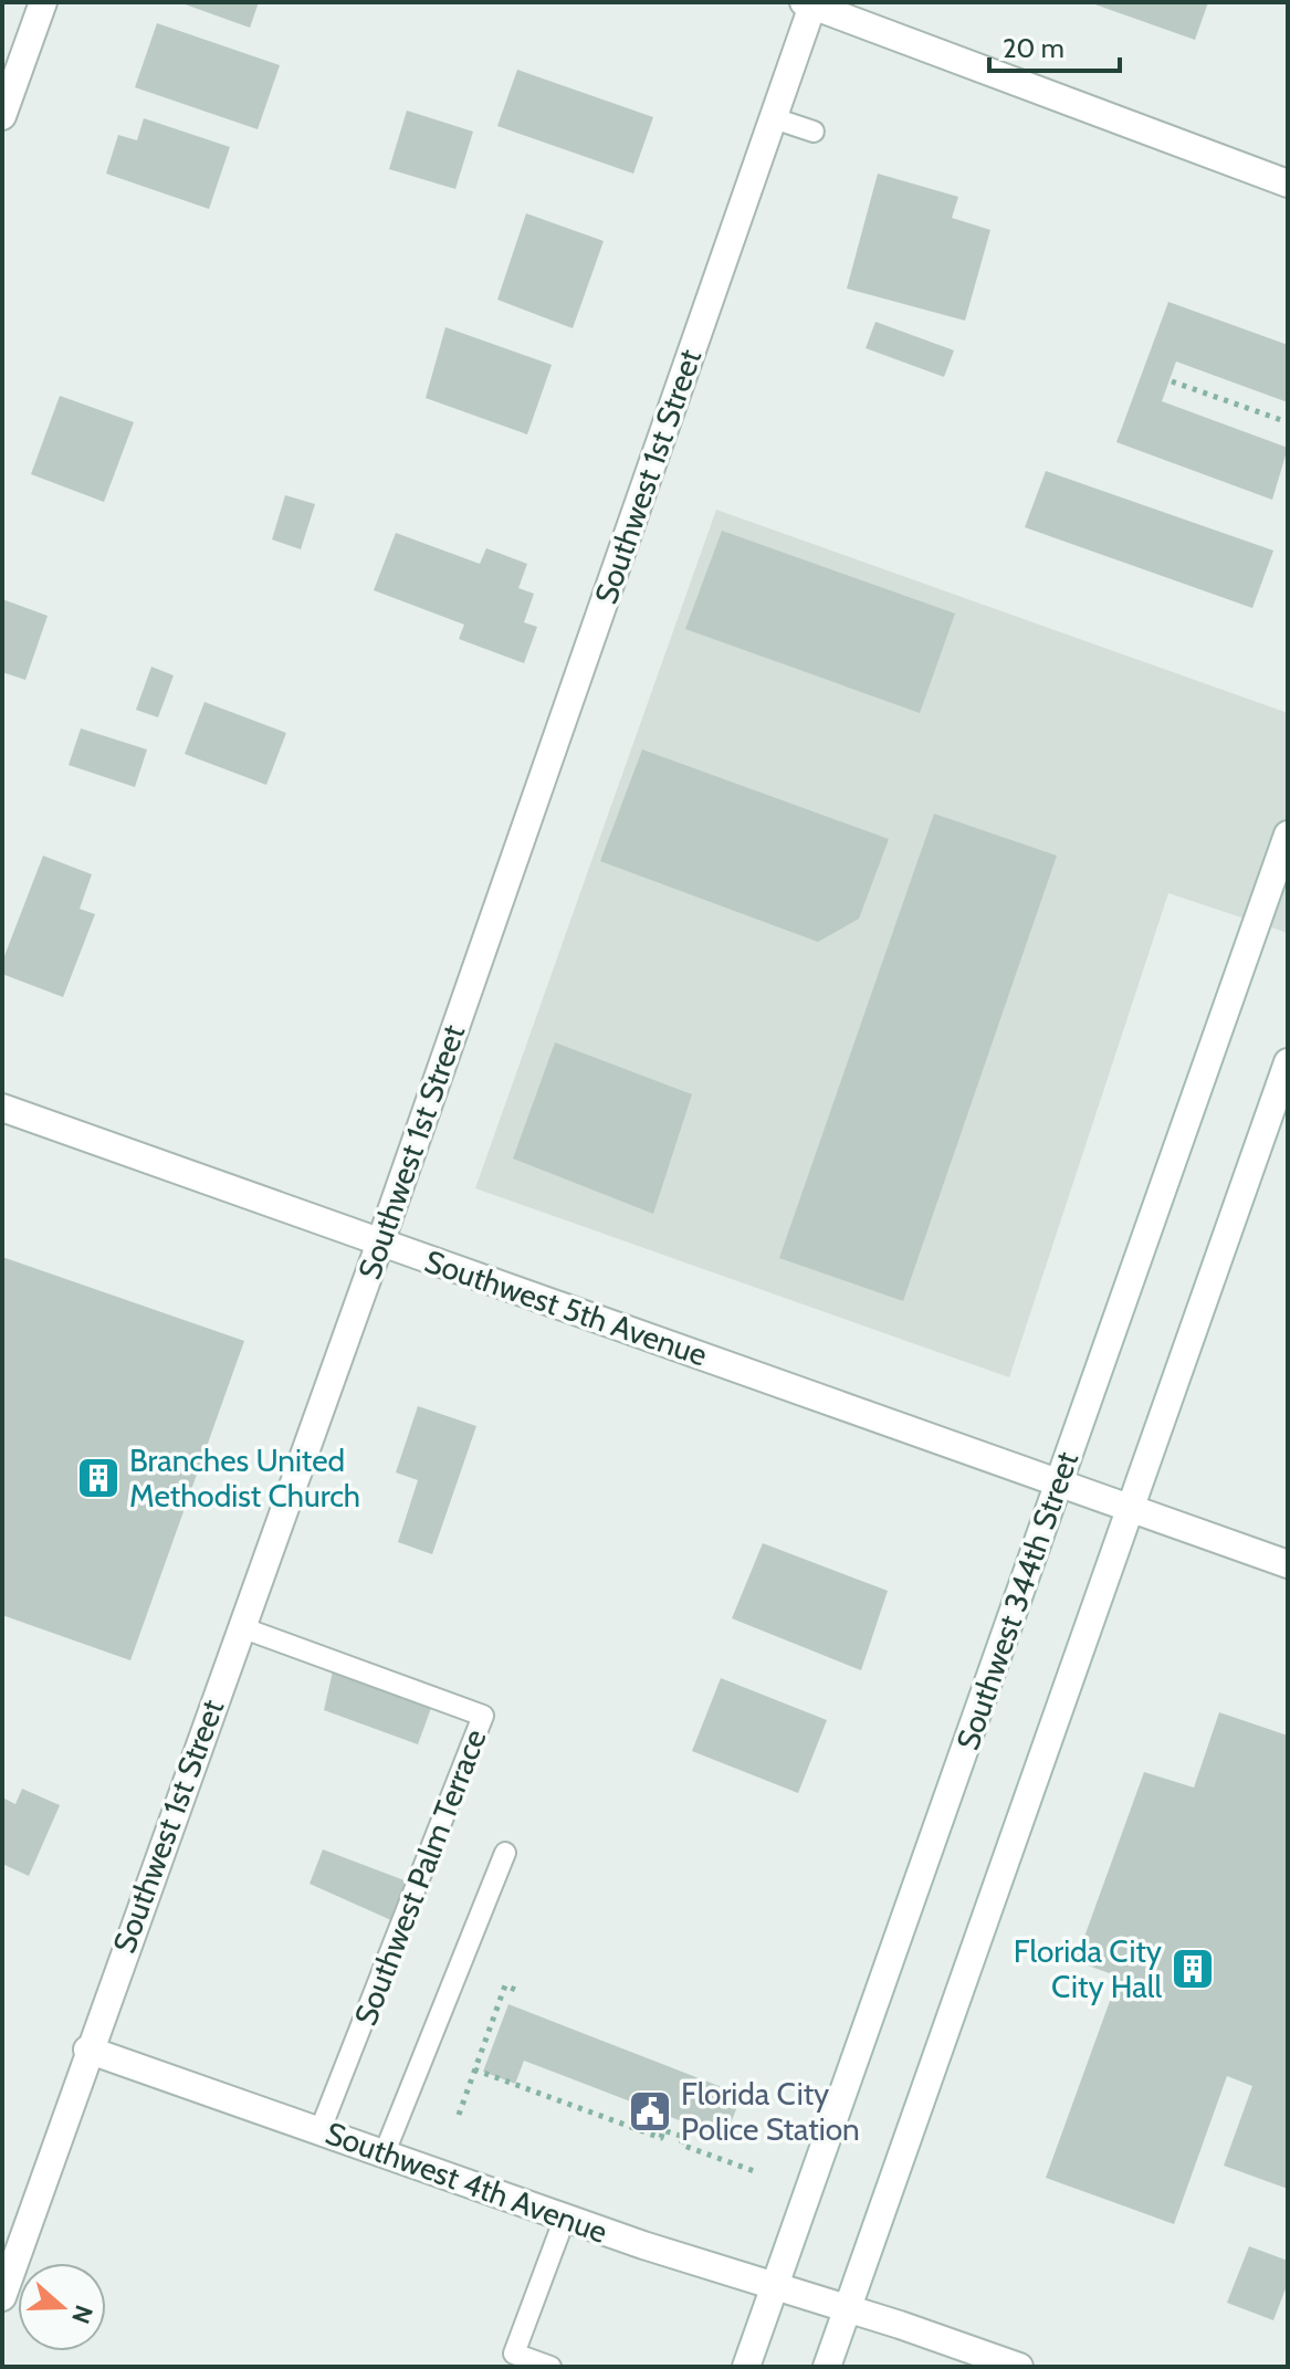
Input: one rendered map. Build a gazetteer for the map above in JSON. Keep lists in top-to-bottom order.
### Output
{
  "streets": {
    "street": [
      "Southwest 1st Street",
      "Southwest 5th Avenue",
      "Southwest 344th Street",
      "Southwest 4th Avenue"
    ],
    "lane": ["Southwest Palm Terrace"]
  },
  "crossings": [
    ["Southwest 1st Street", "Southwest 5th Avenue"],
    ["Southwest 1st Street", "Southwest Palm Terrace"],
    ["Southwest 1st Street", "Southwest 4th Avenue"],
    ["Southwest 5th Avenue", "Southwest 344th Street"],
    ["Southwest 344th Street", "Southwest 4th Avenue"],
    ["Southwest Palm Terrace", "Southwest 4th Avenue"]
  ],
  "places": {
    "building": ["Branches United Methodist Church", "Florida City City Hall"],
    "public building": ["Florida City Police Station"]
  },
  "scale_bar": "20 m",
  "north": "right"
}
